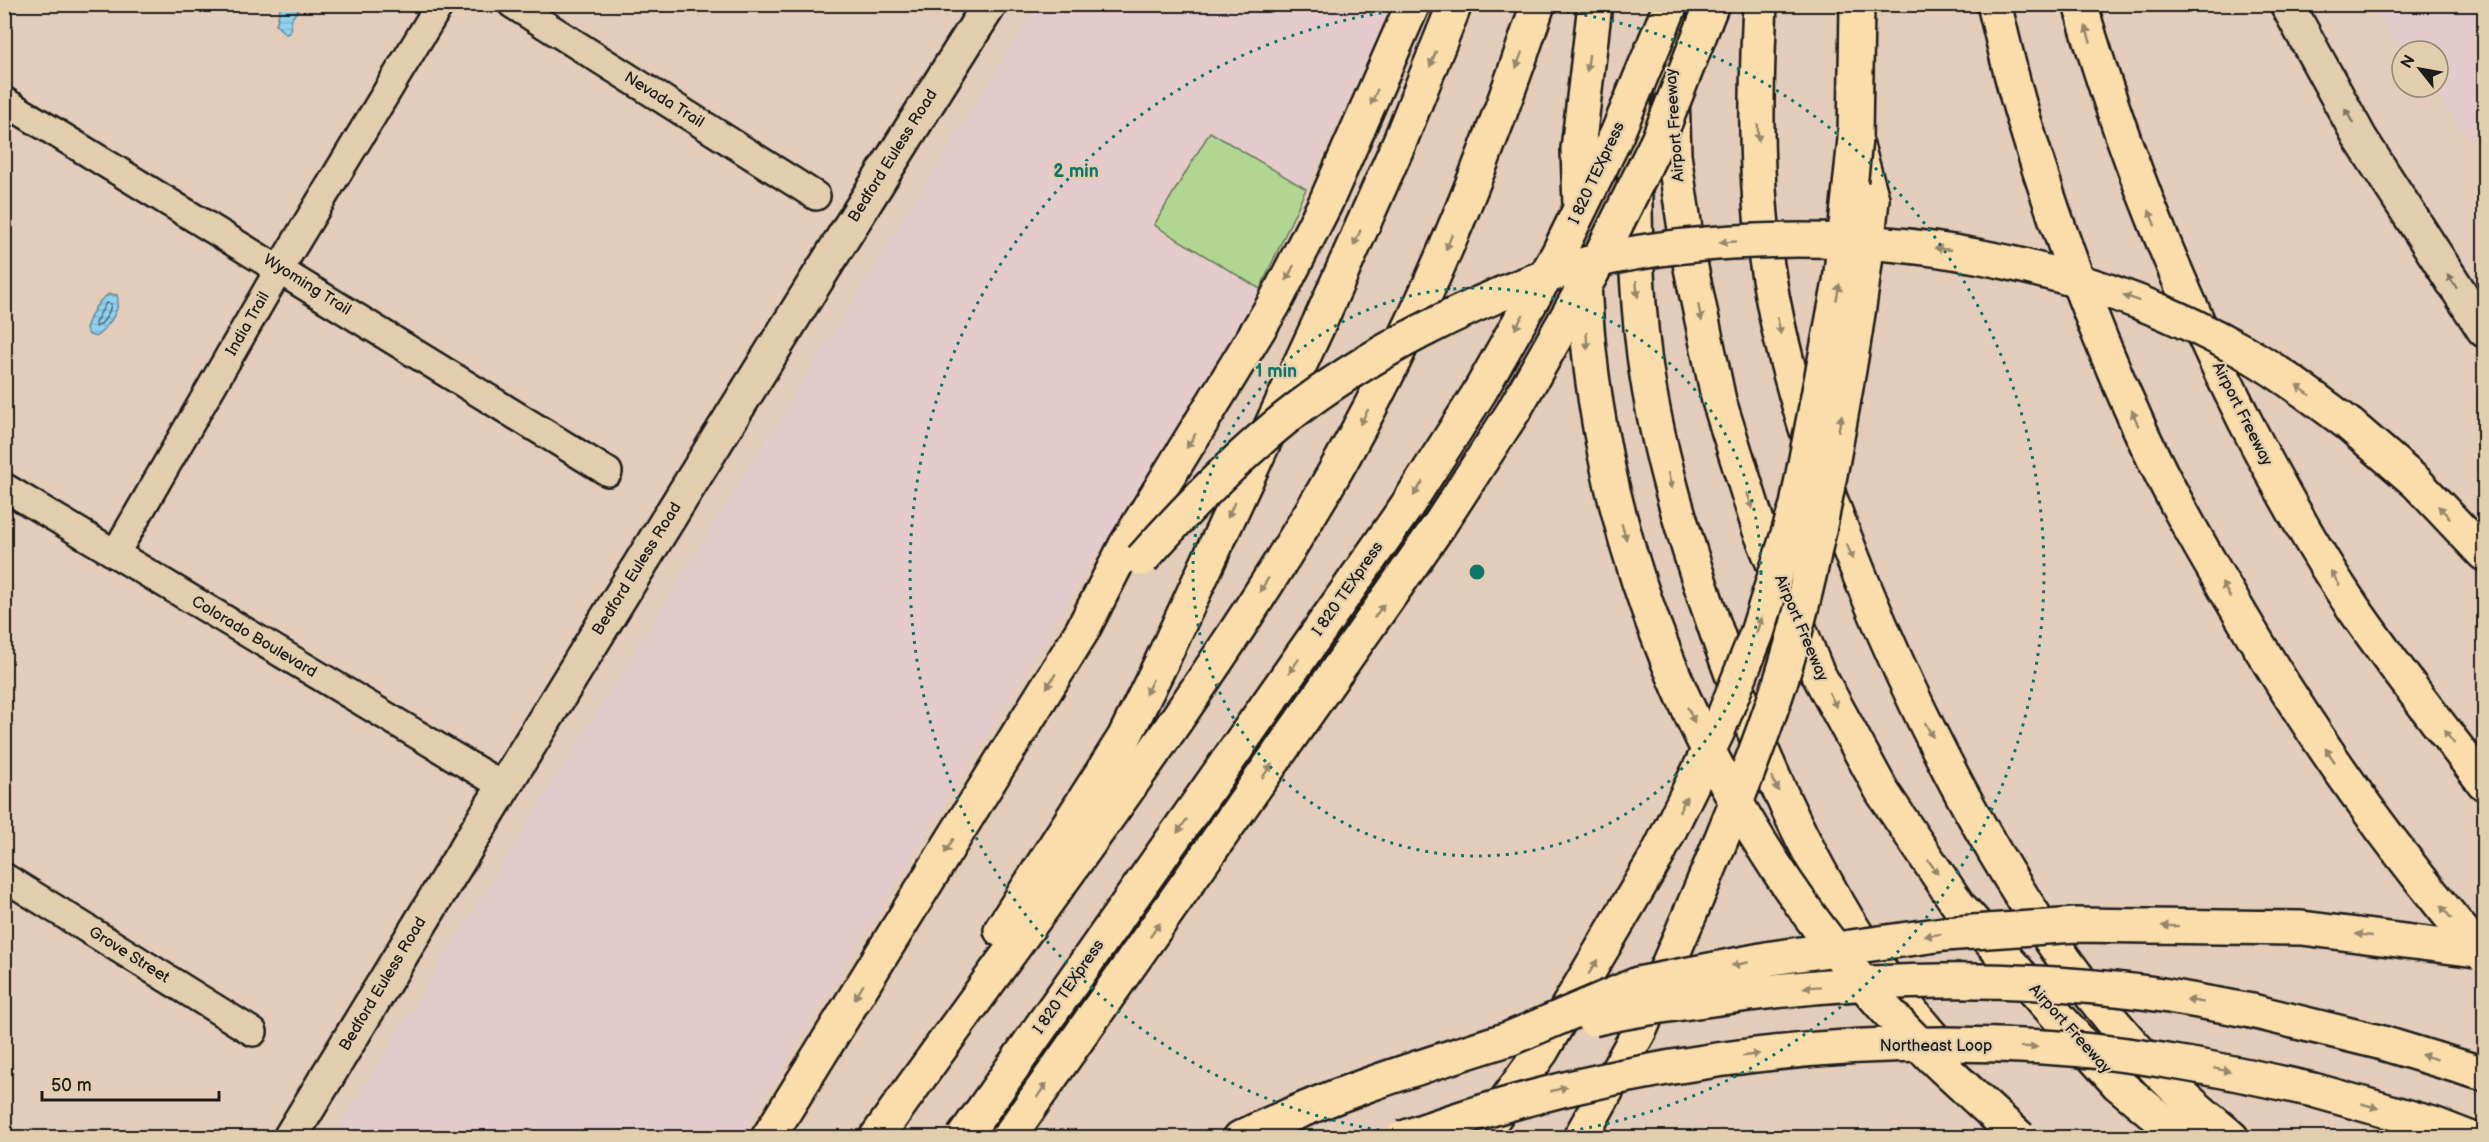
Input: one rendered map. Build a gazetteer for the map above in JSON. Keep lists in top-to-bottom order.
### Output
{
  "streets": {
    "highway": ["Airport Freeway", "I 820 TEXpress", "Northeast Loop"],
    "main road": ["Bedford Euless Road"],
    "street": [
      "Nevada Trail",
      "Wyoming Trail",
      "India Trail",
      "Colorado Boulevard",
      "Grove Street"
    ]
  },
  "crossings": [
    ["Airport Freeway", "I 820 TEXpress"],
    ["Bedford Euless Road", "Colorado Boulevard"],
    ["Wyoming Trail", "India Trail"],
    ["India Trail", "Colorado Boulevard"]
  ],
  "scale_bar": "50 m",
  "north": "top left",
  "rings": ["2 min", "1 min"]
}
